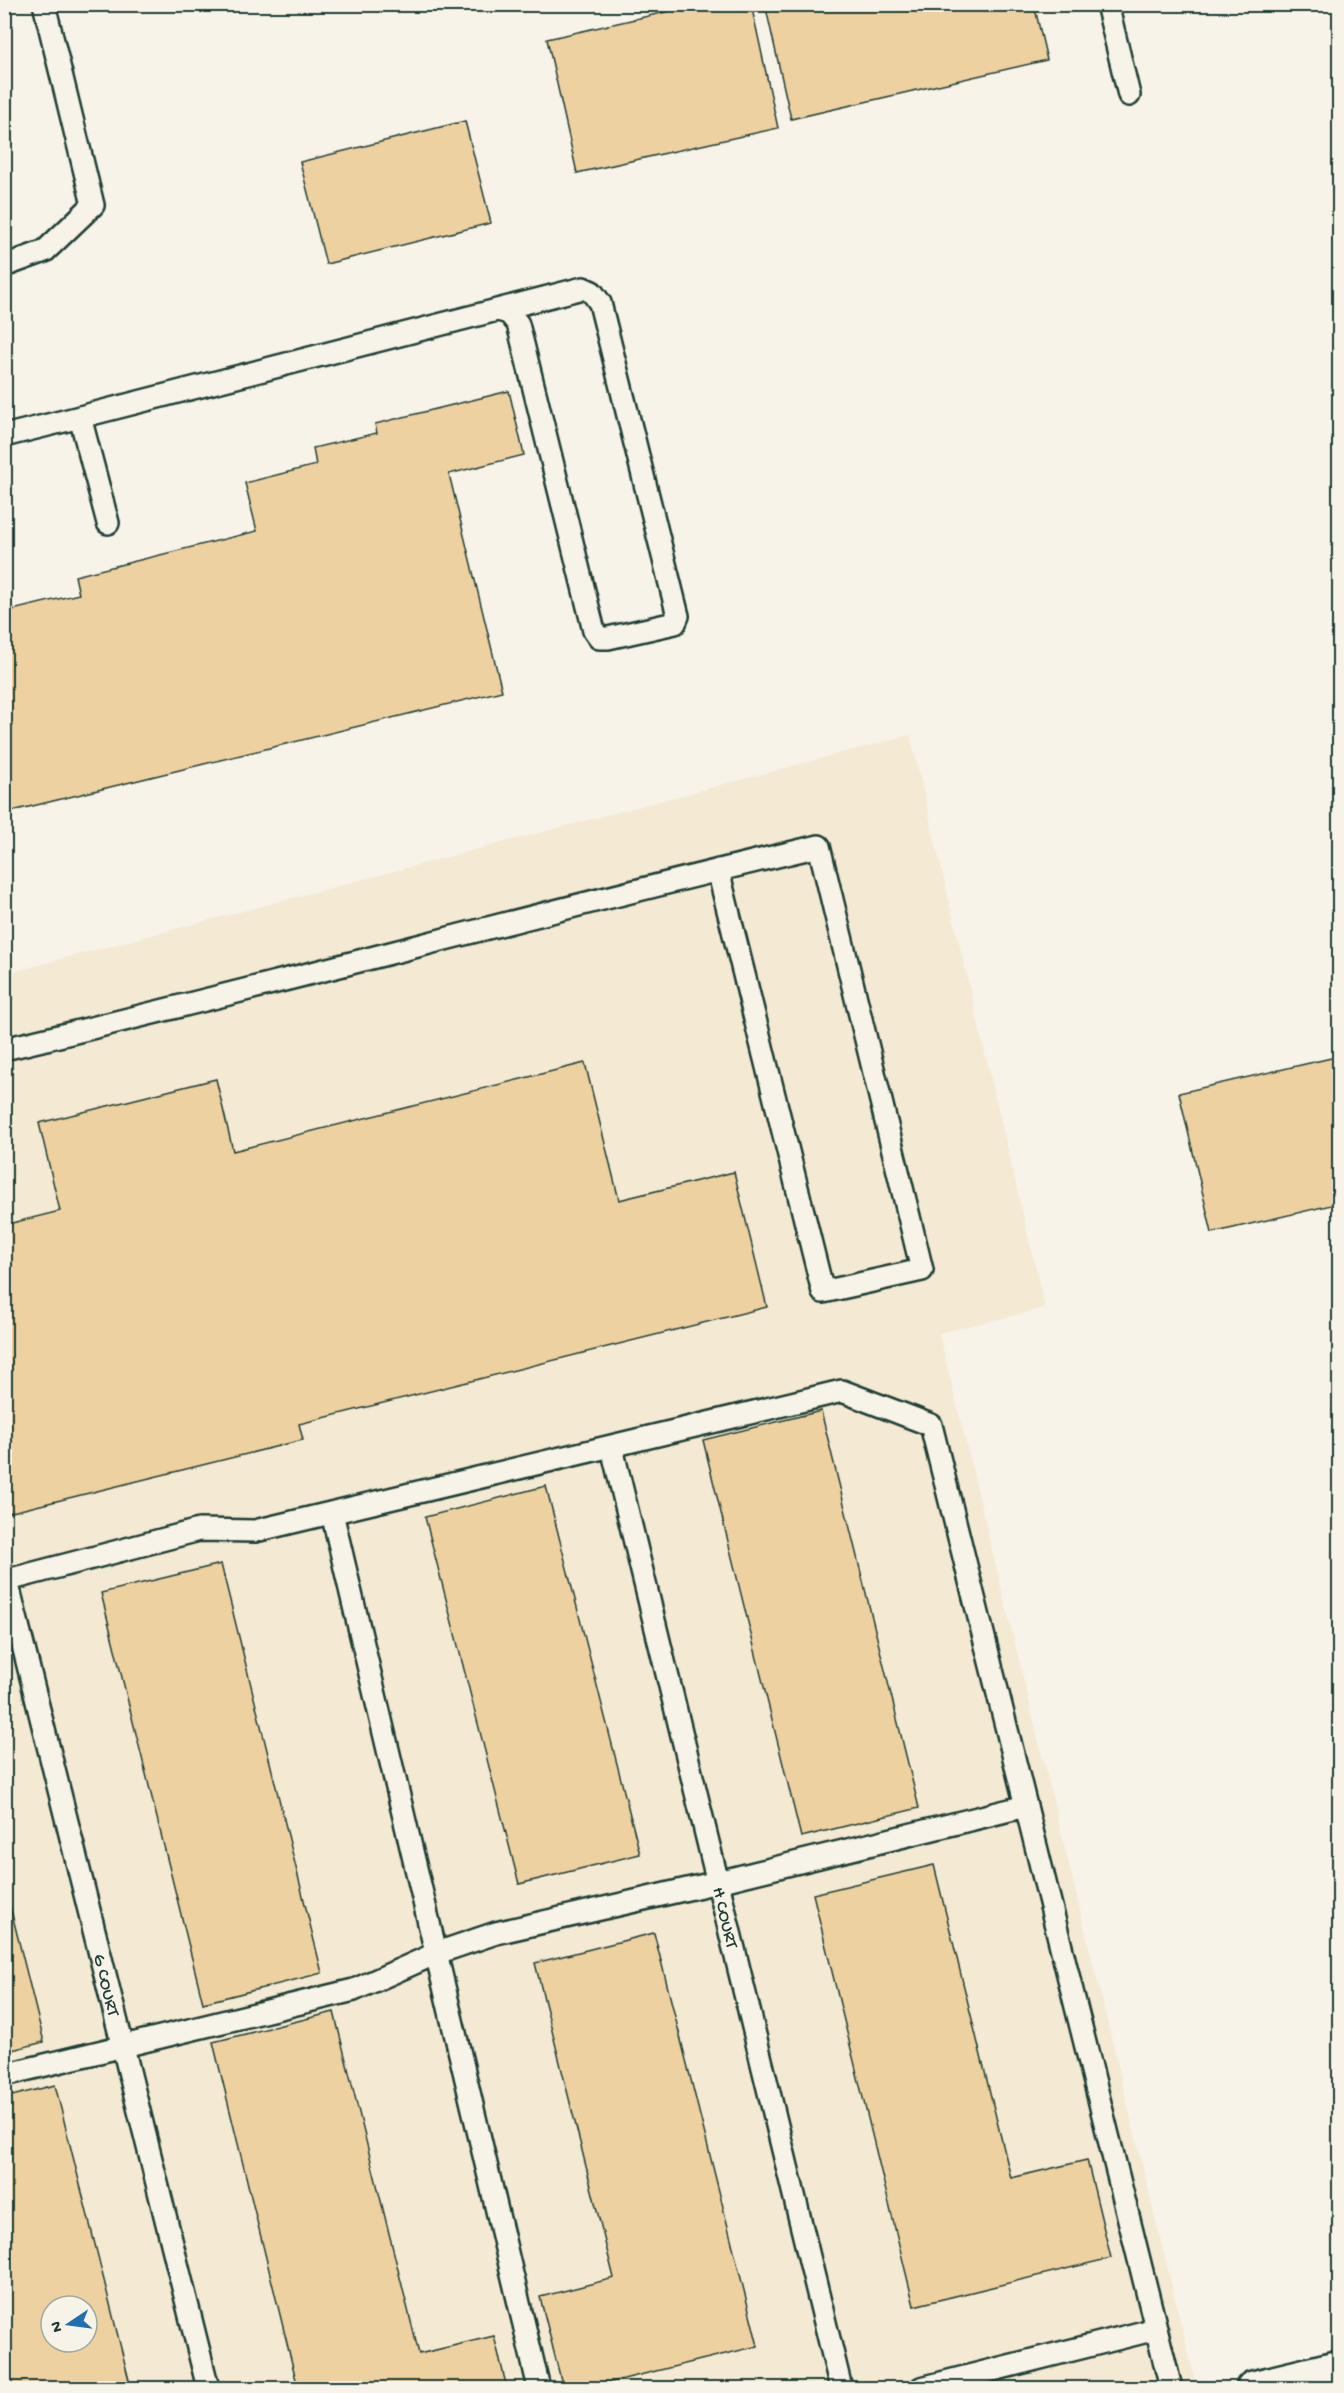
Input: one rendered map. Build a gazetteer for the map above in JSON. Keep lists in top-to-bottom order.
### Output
{
  "streets": {
    "lane": ["H COURT", "G COURT"]
  },
  "north": "left"
}
